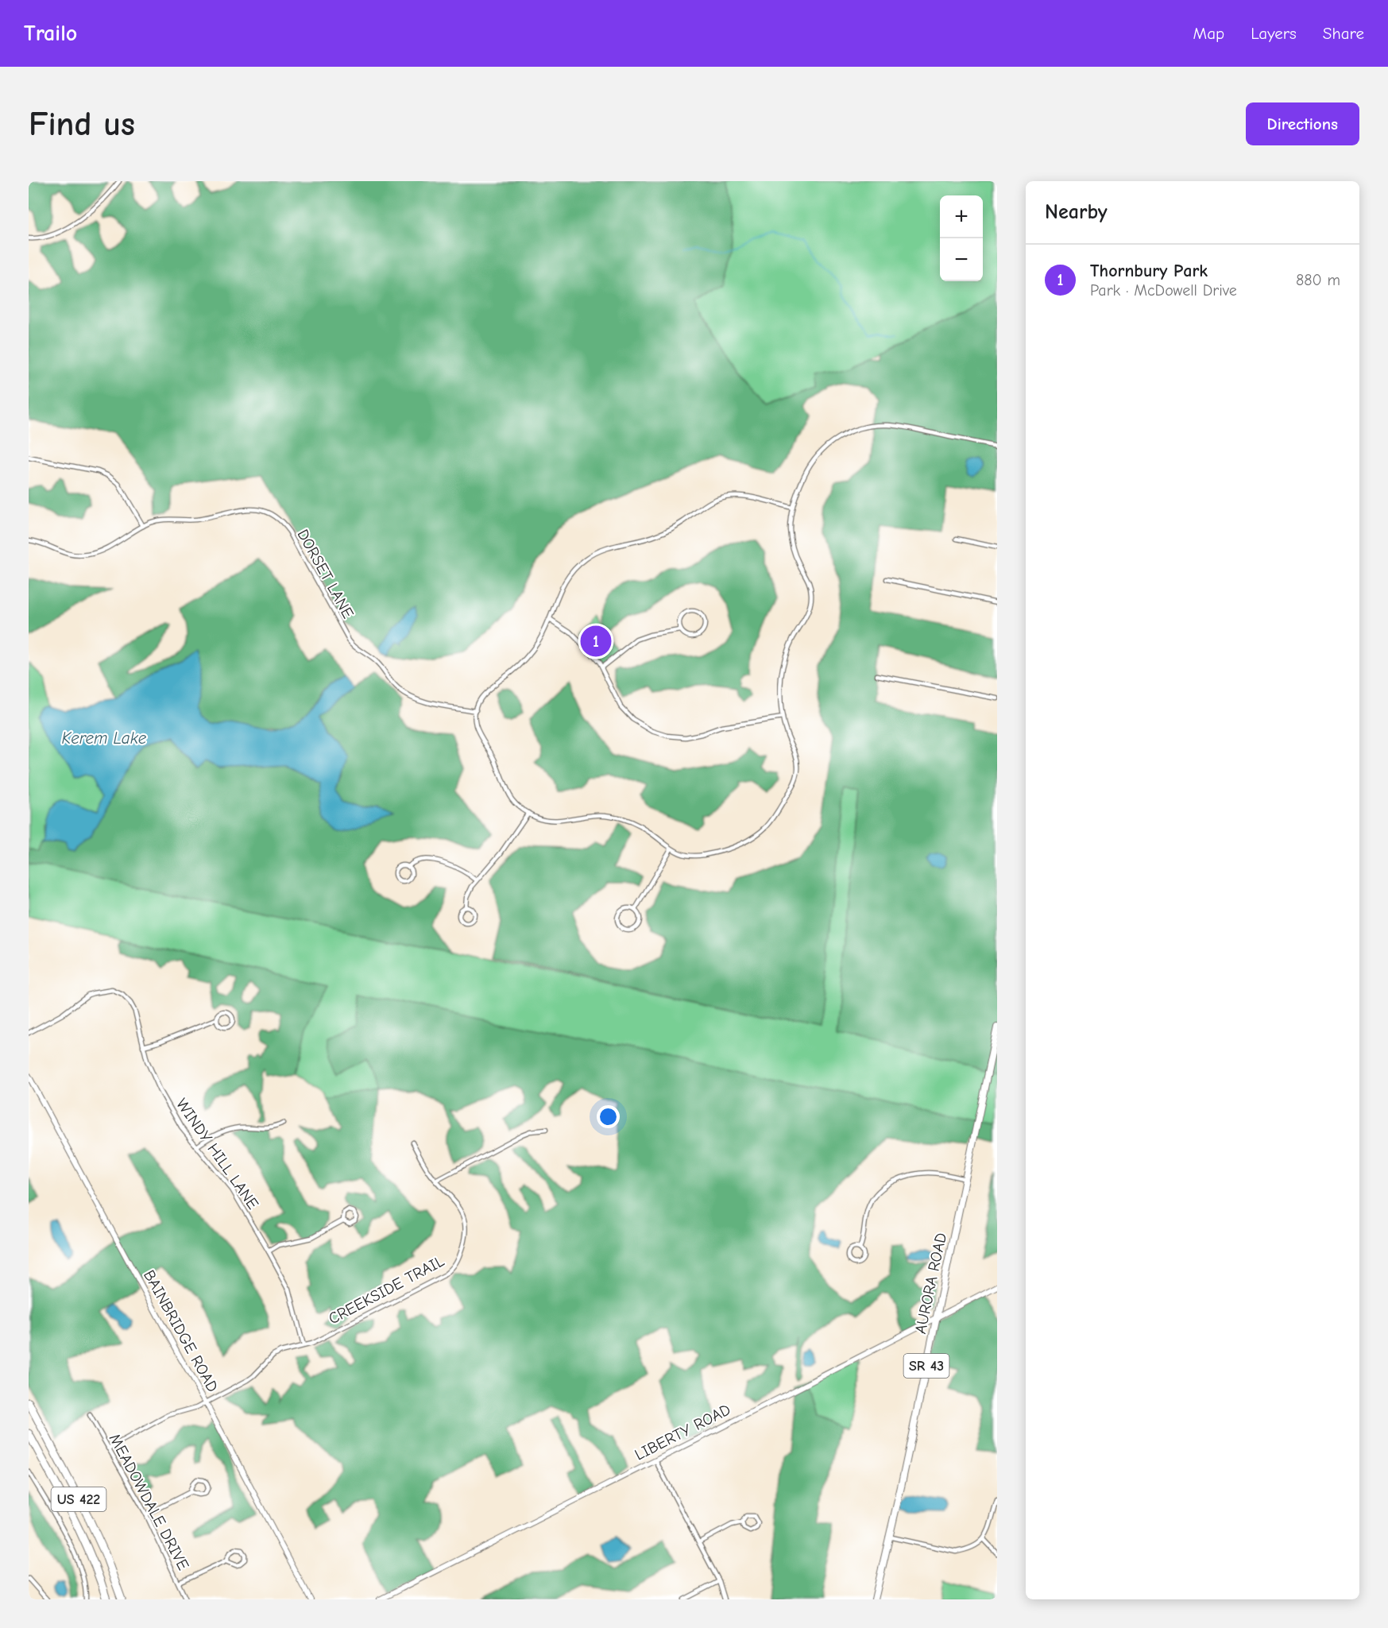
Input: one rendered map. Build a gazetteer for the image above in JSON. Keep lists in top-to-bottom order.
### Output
{
  "streets": {
    "highway": ["US 422"],
    "main road": ["AURORA ROAD", "SR 43"],
    "street": [
      "DORSET LANE",
      "WINDY HILL LANE",
      "CREEKSIDE TRAIL",
      "BAINBRIDGE ROAD",
      "LIBERTY ROAD",
      "MEADOWDALE DRIVE"
    ]
  },
  "crossings": [
    ["WINDY HILL LANE", "CREEKSIDE TRAIL"],
    ["AURORA ROAD", "LIBERTY ROAD"],
    ["CREEKSIDE TRAIL", "BAINBRIDGE ROAD"],
    ["CREEKSIDE TRAIL", "MEADOWDALE DRIVE"]
  ],
  "water": ["Kerem Lake"],
  "page": {
    "header": "Trailo",
    "nav": ["Map", "Layers", "Share"],
    "buttons": "Directions",
    "title": "Find us",
    "heading": "Nearby",
    "map_buttons": ["+", "−"],
    "list": [
      {
        "mark": "1",
        "name": "Thornbury Park",
        "note": "Park · McDowell Drive",
        "value": "880 m"
      }
    ],
    "pins": "1"
  }
}
